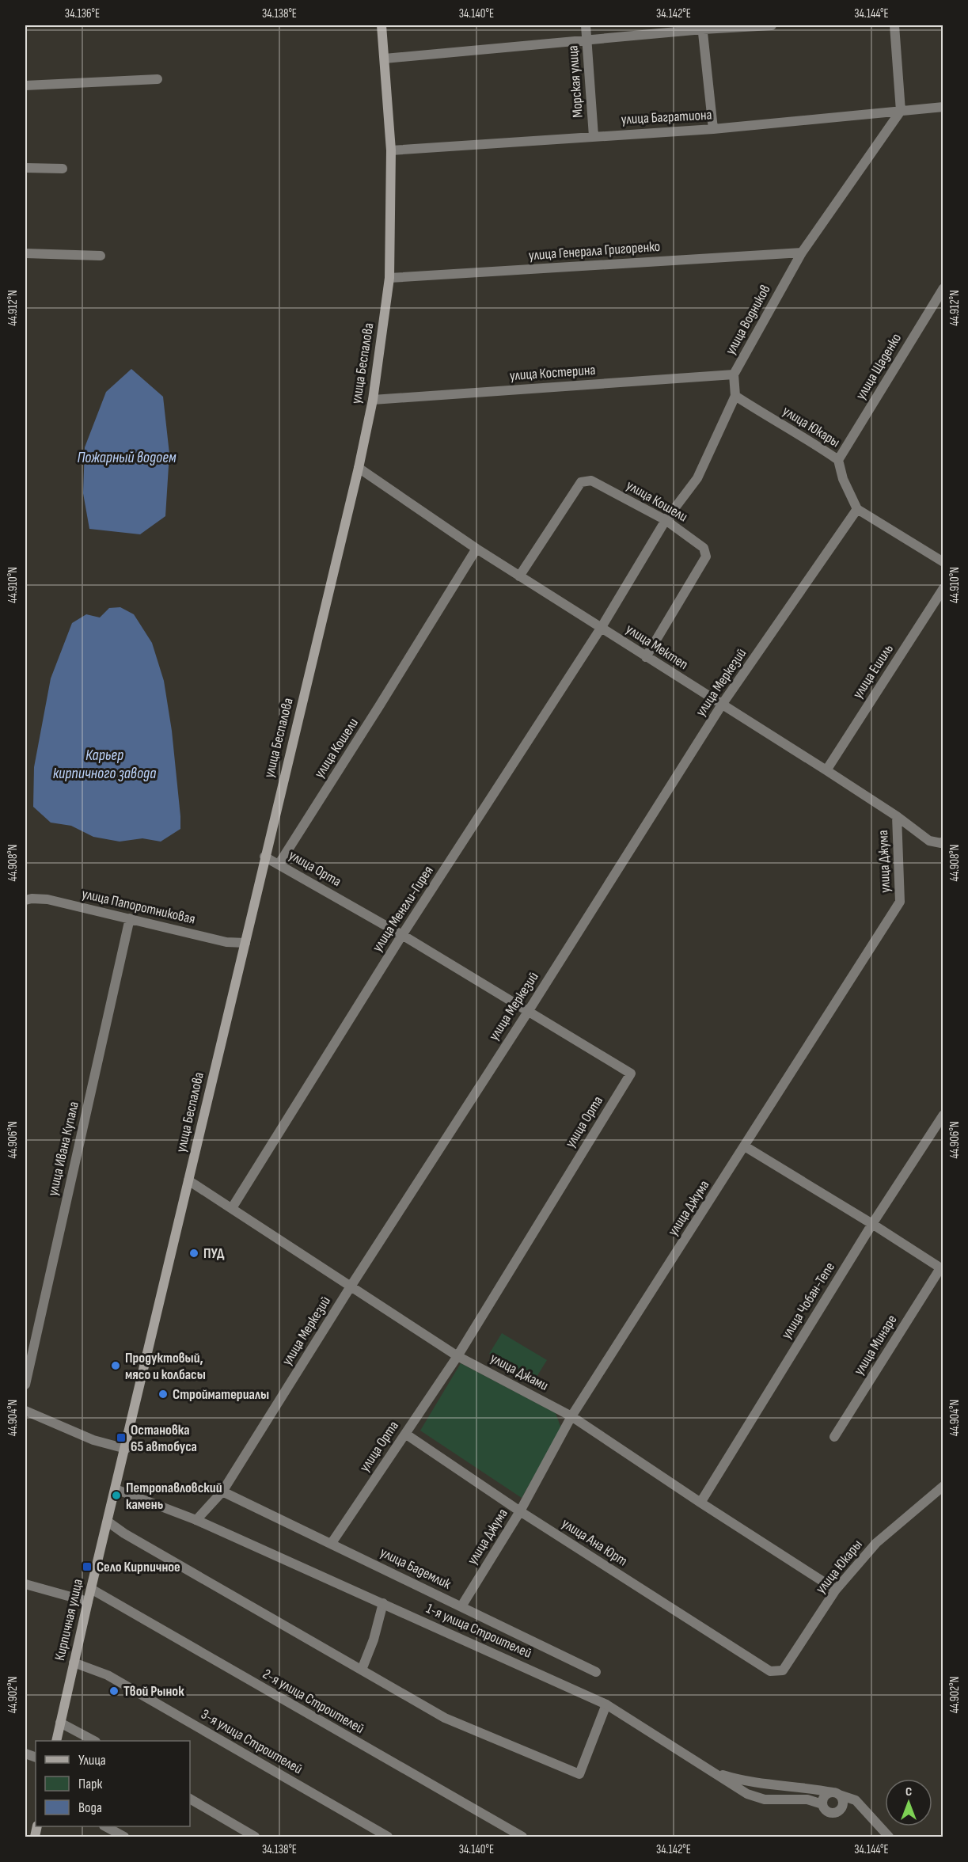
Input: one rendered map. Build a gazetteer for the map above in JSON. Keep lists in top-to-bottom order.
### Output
{
  "streets": {
    "main road": ["улица Беспалова", "Кирпичная улица"],
    "street": [
      "Морская улица",
      "улица Багратиона",
      "улица Генерала Григоренко",
      "улица Водников",
      "улица Щаденко",
      "улица Костерина",
      "улица Юкары",
      "улица Кошели",
      "улица Мектеп",
      "улица Ешиль",
      "улица Меркезий",
      "улица Джума",
      "улица Орта",
      "улица Папоротниковая",
      "улица Менгли-Гирея",
      "улица Ивана Купала",
      "улица Чобан-Тепе",
      "улица Минаре",
      "улица Джами",
      "улица Ана Юрт",
      "улица Бадемлик",
      "1-я улица Строителей",
      "2-я улица Строителей",
      "3-я улица Строителей"
    ]
  },
  "crossings": [
    ["Морская улица", "улица Багратиона"],
    ["улица Багратиона", "улица Водников"],
    ["улица Багратиона", "улица Беспалова"],
    ["улица Генерала Григоренко", "улица Водников"],
    ["улица Генерала Григоренко", "улица Беспалова"],
    ["улица Водников", "улица Костерина"],
    ["улица Водников", "улица Юкары"],
    ["улица Водников", "улица Кошели"],
    ["улица Водников", "улица Мектеп"],
    ["улица Водников", "улица Менгли-Гирея"],
    ["улица Беспалова", "улица Костерина"],
    ["улица Беспалова", "улица Мектеп"],
    ["улица Беспалова", "улица Орта"],
    ["улица Беспалова", "улица Папоротниковая"],
    ["улица Беспалова", "улица Джами"],
    ["улица Беспалова", "Кирпичная улица"],
    ["улица Щаденко", "улица Юкары"],
    ["улица Юкары", "улица Меркезий"],
    ["улица Юкары", "улица Джами"],
    ["улица Юкары", "улица Ана Юрт"],
    ["улица Кошели", "улица Мектеп"],
    ["улица Кошели", "улица Орта"],
    ["улица Мектеп", "улица Ешиль"],
    ["улица Мектеп", "улица Меркезий"],
    ["улица Мектеп", "улица Джума"],
    ["улица Мектеп", "улица Менгли-Гирея"],
    ["улица Меркезий", "улица Орта"],
    ["улица Меркезий", "улица Джами"],
    ["улица Меркезий", "улица Бадемлик"],
    ["улица Меркезий", "1-я улица Строителей"],
    ["улица Джума", "улица Джами"],
    ["улица Джума", "улица Ана Юрт"],
    ["улица Джума", "улица Бадемлик"],
    ["улица Орта", "улица Менгли-Гирея"],
    ["улица Орта", "улица Джами"],
    ["улица Орта", "улица Ана Юрт"],
    ["улица Орта", "улица Бадемлик"],
    ["улица Папоротниковая", "улица Ивана Купала"],
    ["улица Менгли-Гирея", "улица Джами"],
    ["улица Чобан-Тепе", "улица Джами"],
    ["Кирпичная улица", "1-я улица Строителей"],
    ["Кирпичная улица", "2-я улица Строителей"],
    ["Кирпичная улица", "3-я улица Строителей"]
  ],
  "water": ["Пожарный водоем", "Карьер кирпичного завода"],
  "places": {
    "other": [
      "ПУД",
      "Продуктовый, мясо и колбасы",
      "Стройматериалы",
      "Петропавловский камень",
      "Твой Рынок"
    ],
    "transit": ["Остановка 65 автобуса", "Село Кирпичное"]
  },
  "legend": ["Улица", "Парк", "Вода"],
  "north": "top",
  "coordinates": [
    "34.136°E",
    "34.138°E",
    "34.140°E",
    "34.142°E",
    "34.144°E",
    "44.912°N",
    "44.910°N",
    "44.908°N",
    "44.906°N",
    "44.904°N",
    "44.902°N"
  ]
}
